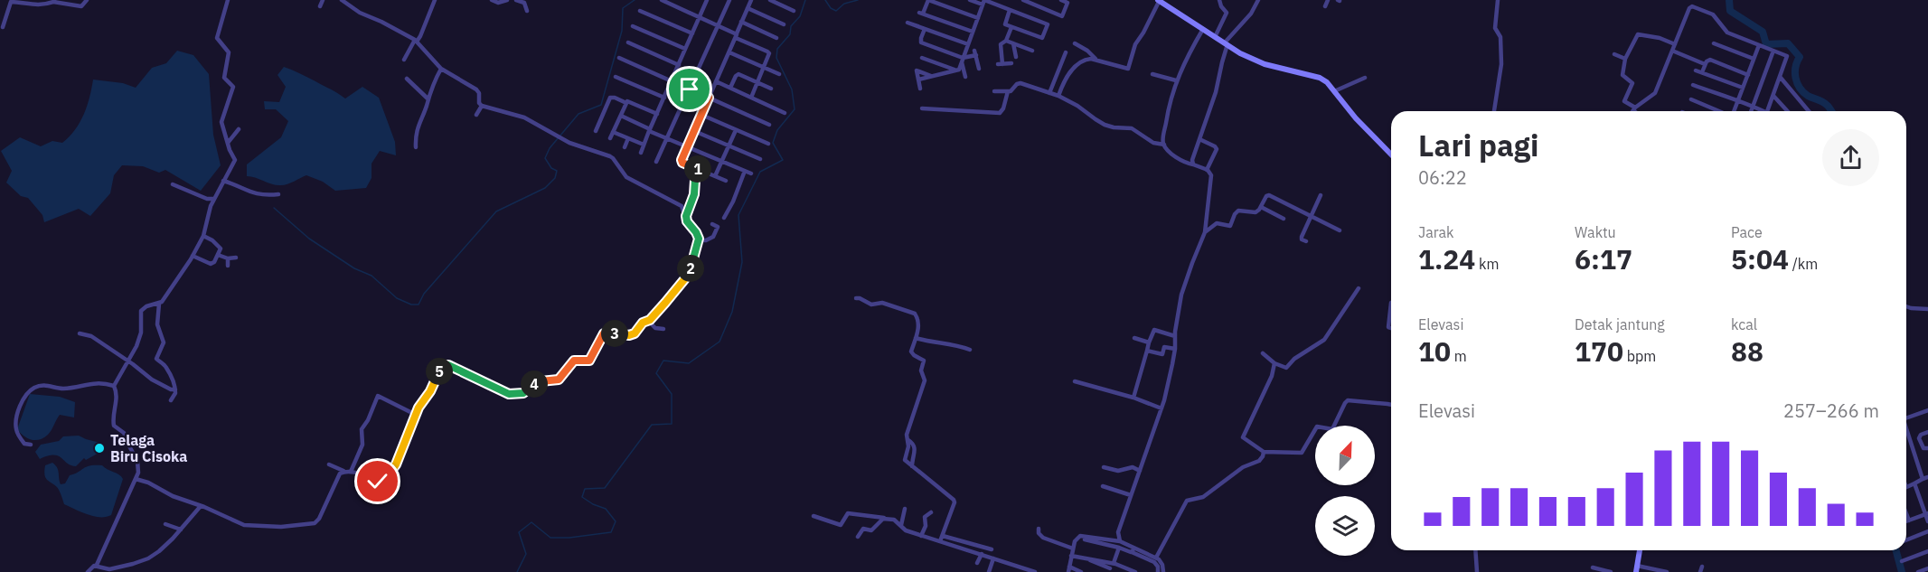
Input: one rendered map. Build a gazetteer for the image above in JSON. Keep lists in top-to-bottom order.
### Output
{
  "places": ["Telaga Biru Cisoka"],
  "north": "top right",
  "page": {
    "heading": ["Lari pagi", "06:22"],
    "pins": [
      "1",
      "2",
      "3",
      "5",
      "4"
    ],
    "stats": [
      ["Jarak", "1.24 km"],
      ["Waktu", "6:17"],
      ["Pace", "5:04 /km"],
      ["Elevasi", "10 m"],
      ["Detak jantung", "170 bpm"],
      ["kcal", "88"]
    ],
    "chart": ["Elevasi", "257–266 m"]
  }
}
